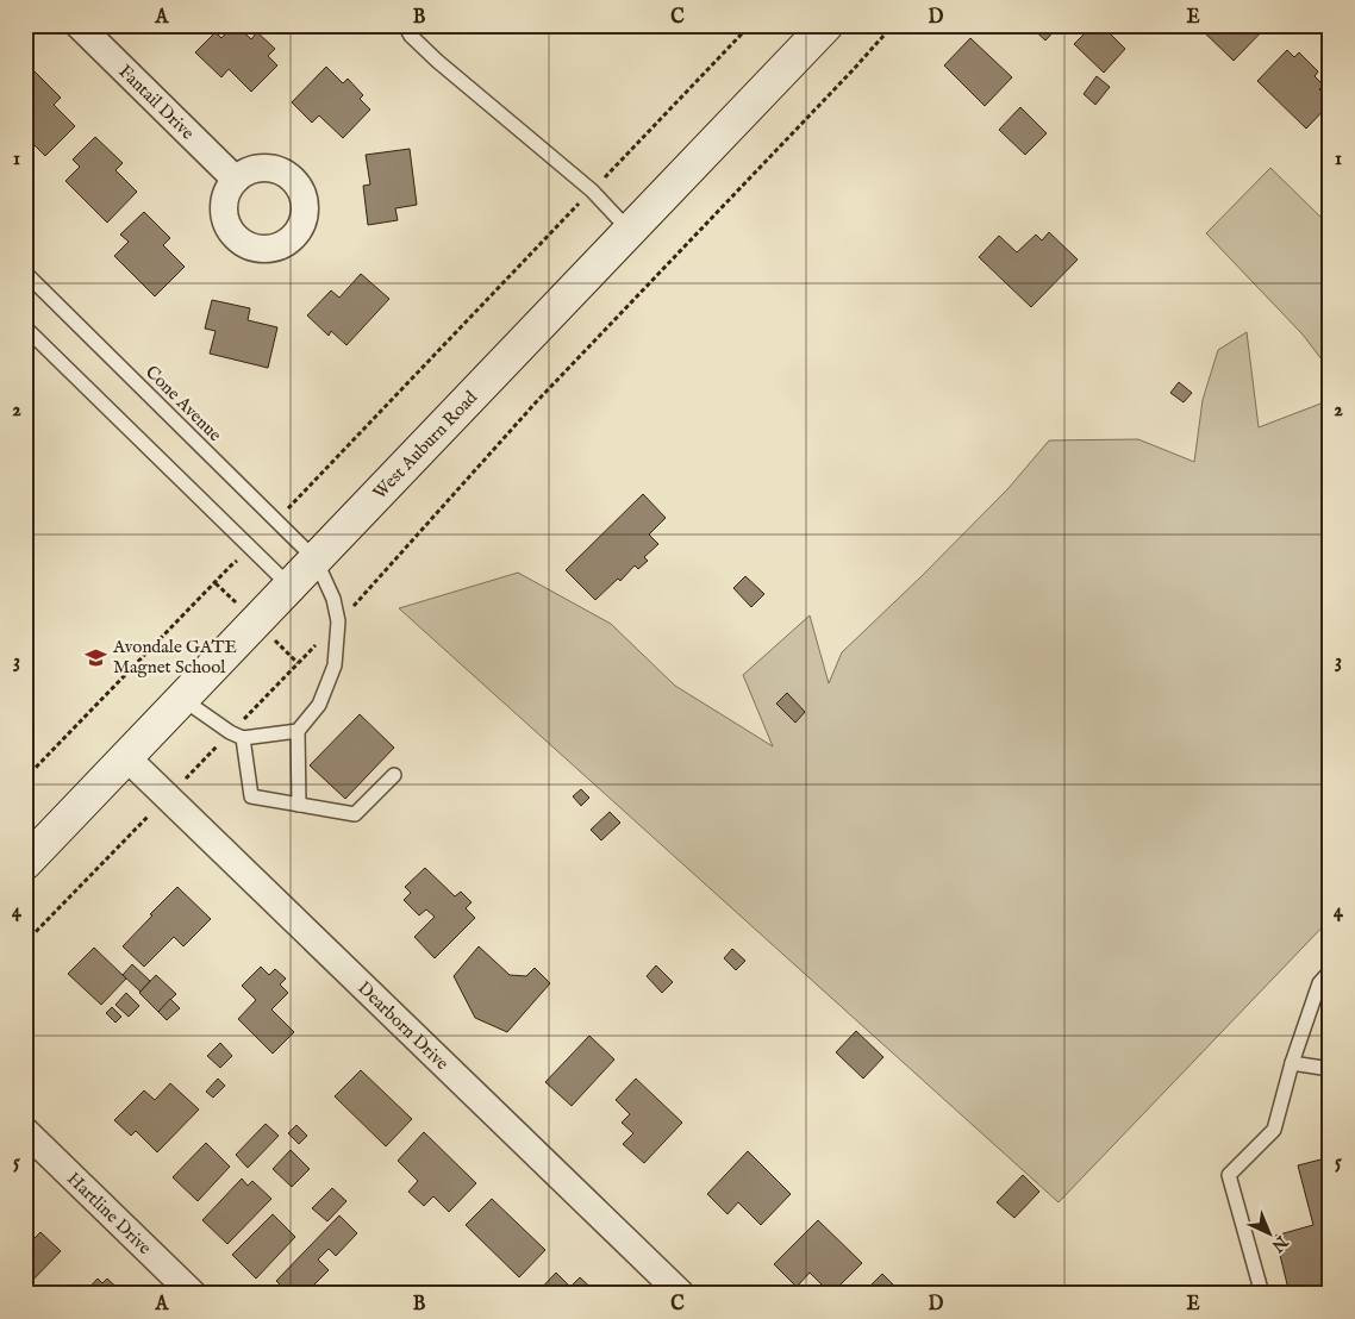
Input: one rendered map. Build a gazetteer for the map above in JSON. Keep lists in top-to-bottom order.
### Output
{
  "streets": {
    "main road": ["West Auburn Road"],
    "street": ["Fantail Drive", "Dearborn Drive", "Hartline Drive"],
    "lane": ["Cone Avenue"]
  },
  "crossings": [
    ["Cone Avenue", "West Auburn Road"],
    ["West Auburn Road", "Dearborn Drive"]
  ],
  "places": {
    "school or university": ["Avondale GATE Magnet School"]
  },
  "north": "bottom right",
  "grid": {
    "columns": [
      "A",
      "B",
      "C",
      "D",
      "E"
    ],
    "rows": [
      "1",
      "2",
      "3",
      "4",
      "5"
    ]
  }
}
